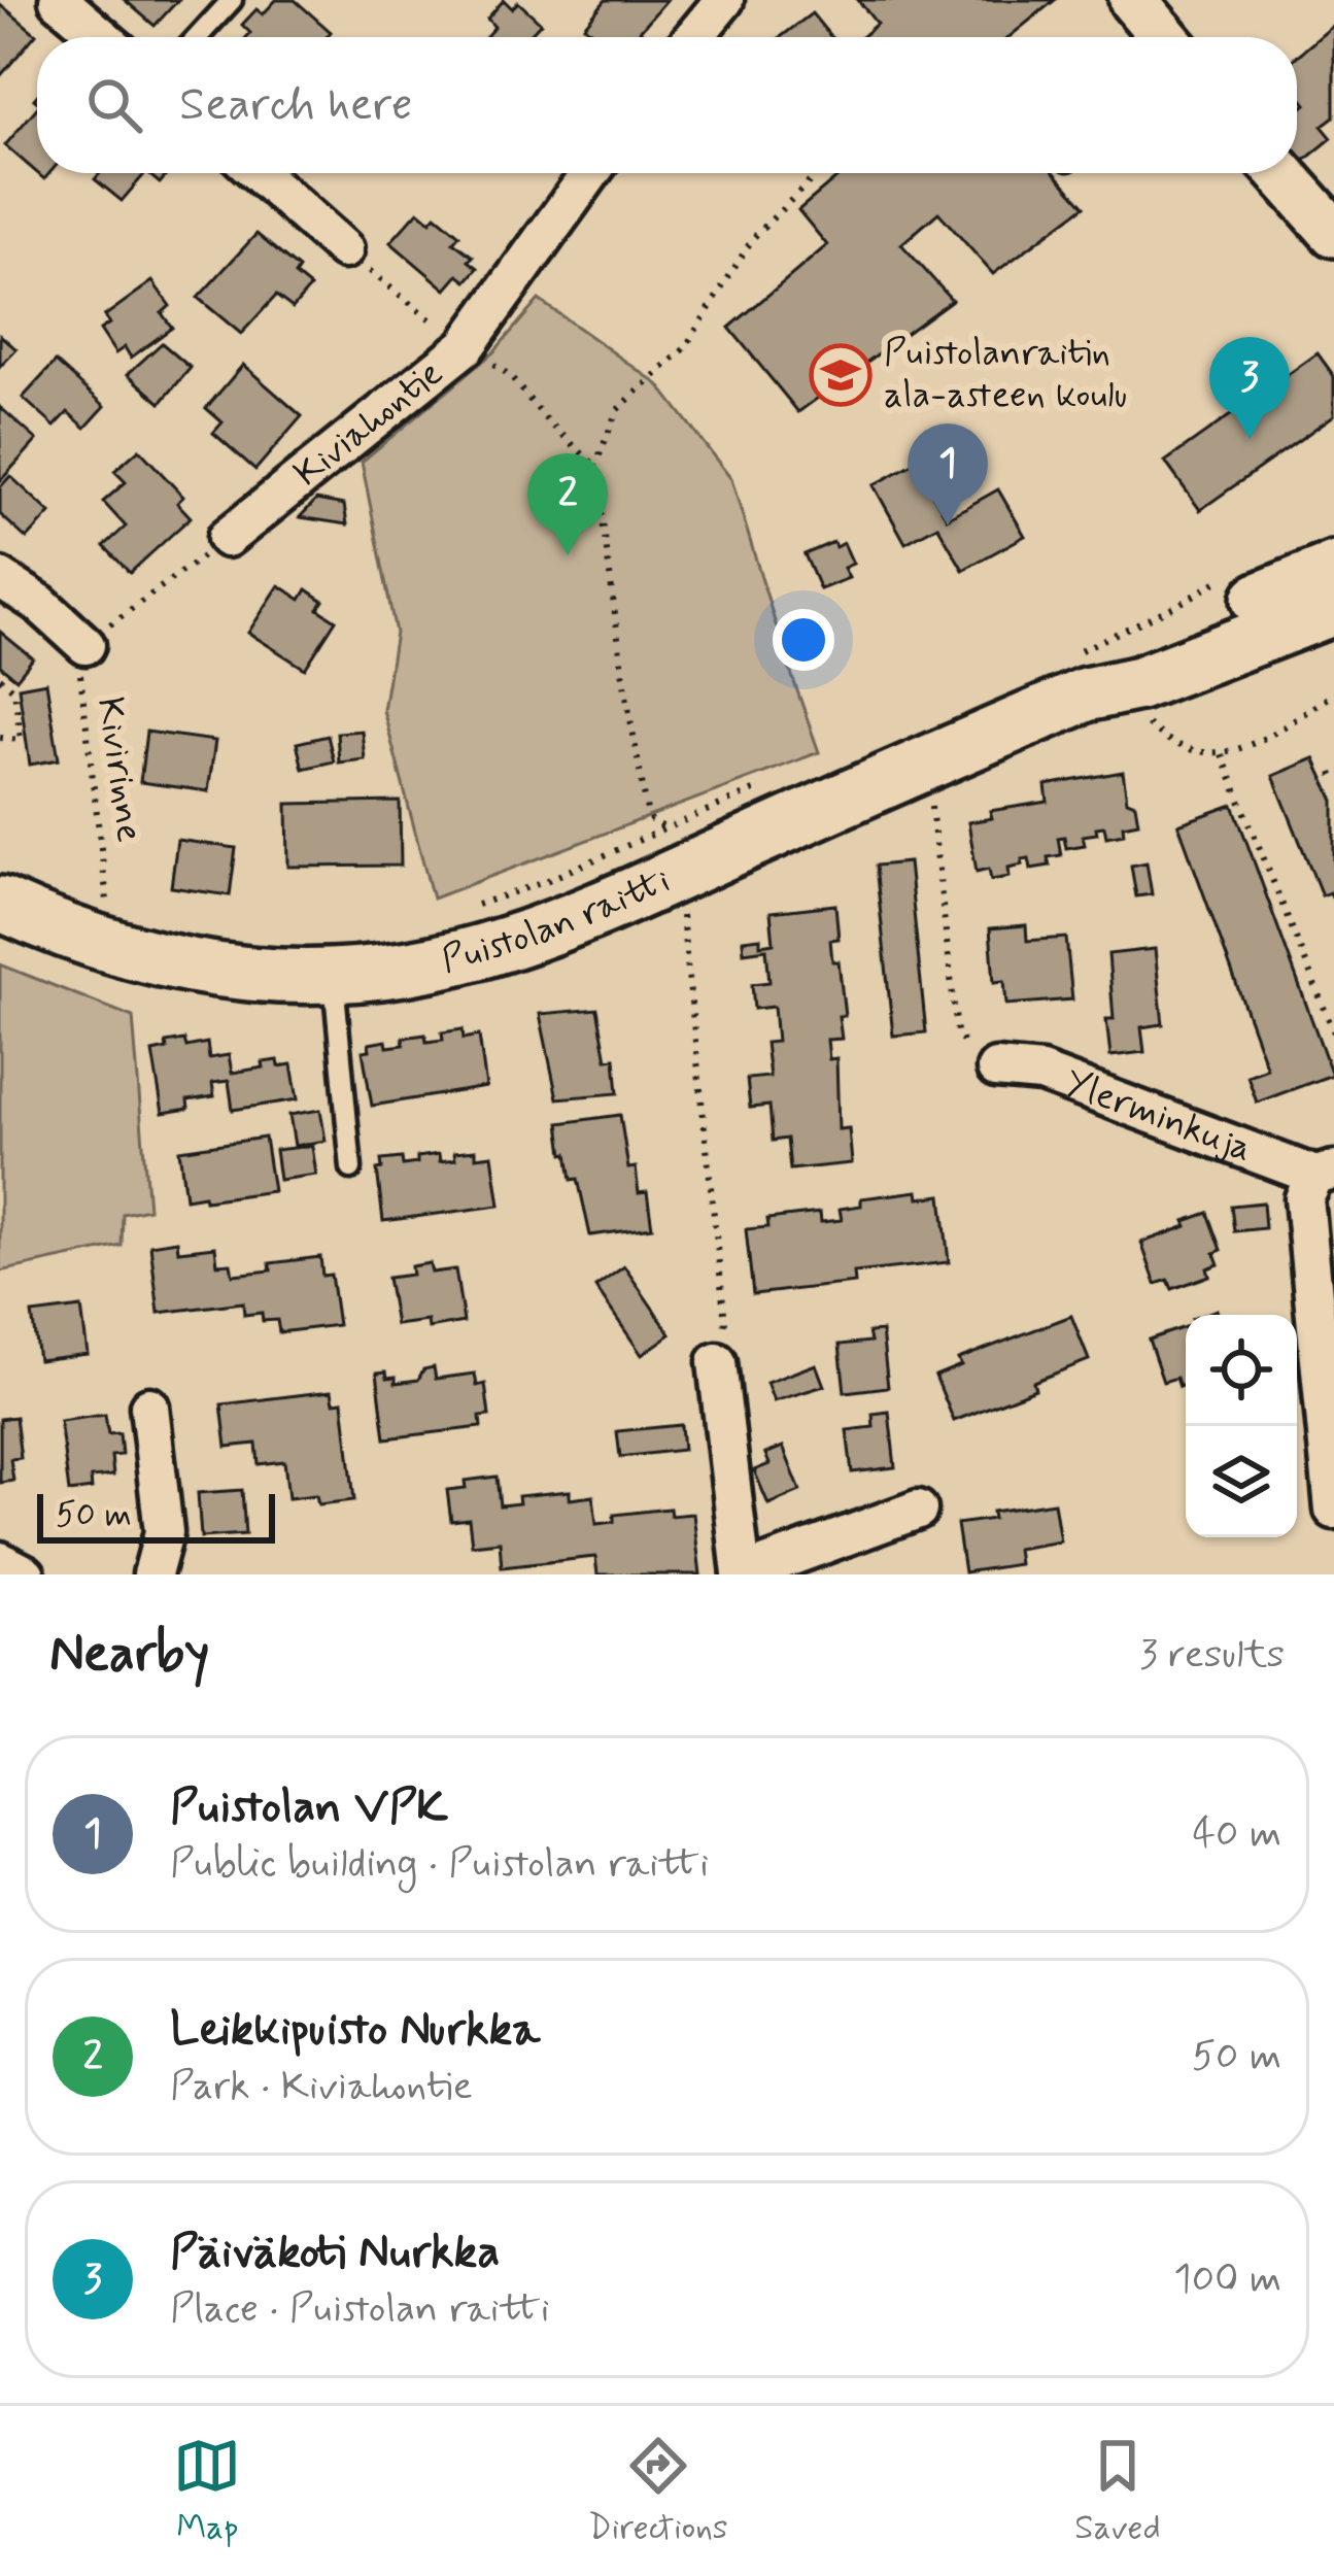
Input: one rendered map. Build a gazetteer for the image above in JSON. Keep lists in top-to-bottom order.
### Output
{
  "streets": {
    "main road": ["Puistolan raitti"],
    "street": ["Kiviahontie", "Ylerminkuja"],
    "path": ["Kivirinne"]
  },
  "places": {
    "school or university": ["Puistolanraitin ala-asteen koulu"]
  },
  "scale_bar": "50 m",
  "page": {
    "search": "Search here",
    "pins": ["3", "1", "2"],
    "scale": "50 m",
    "heading": ["Nearby", "3 results"],
    "list": [
      {
        "mark": "1",
        "name": "Puistolan VPK",
        "note": "Public building · Puistolan raitti",
        "value": "40 m"
      },
      {
        "mark": "2",
        "name": "Leikkipuisto Nurkka",
        "note": "Park · Kiviahontie",
        "value": "50 m"
      },
      {
        "mark": "3",
        "name": "Päiväkoti Nurkka",
        "note": "Place · Puistolan raitti",
        "value": "100 m"
      }
    ],
    "nav": ["Map", "Directions", "Saved"]
  }
}
